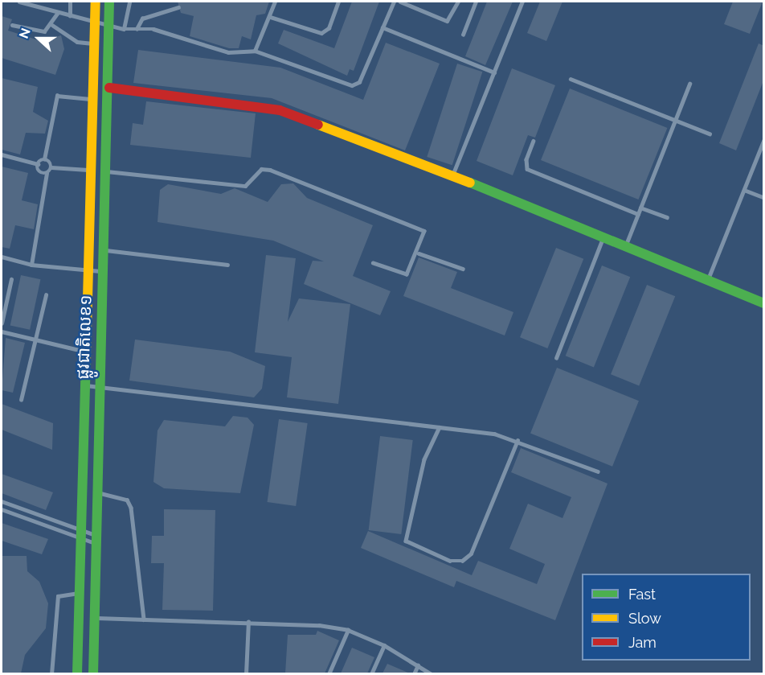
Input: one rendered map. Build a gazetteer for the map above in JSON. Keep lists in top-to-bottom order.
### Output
{
  "streets": {
    "main road": ["ផ្លូវជាតិលេខ១"]
  },
  "legend": ["Fast", "Slow", "Jam"],
  "north": "left"
}
